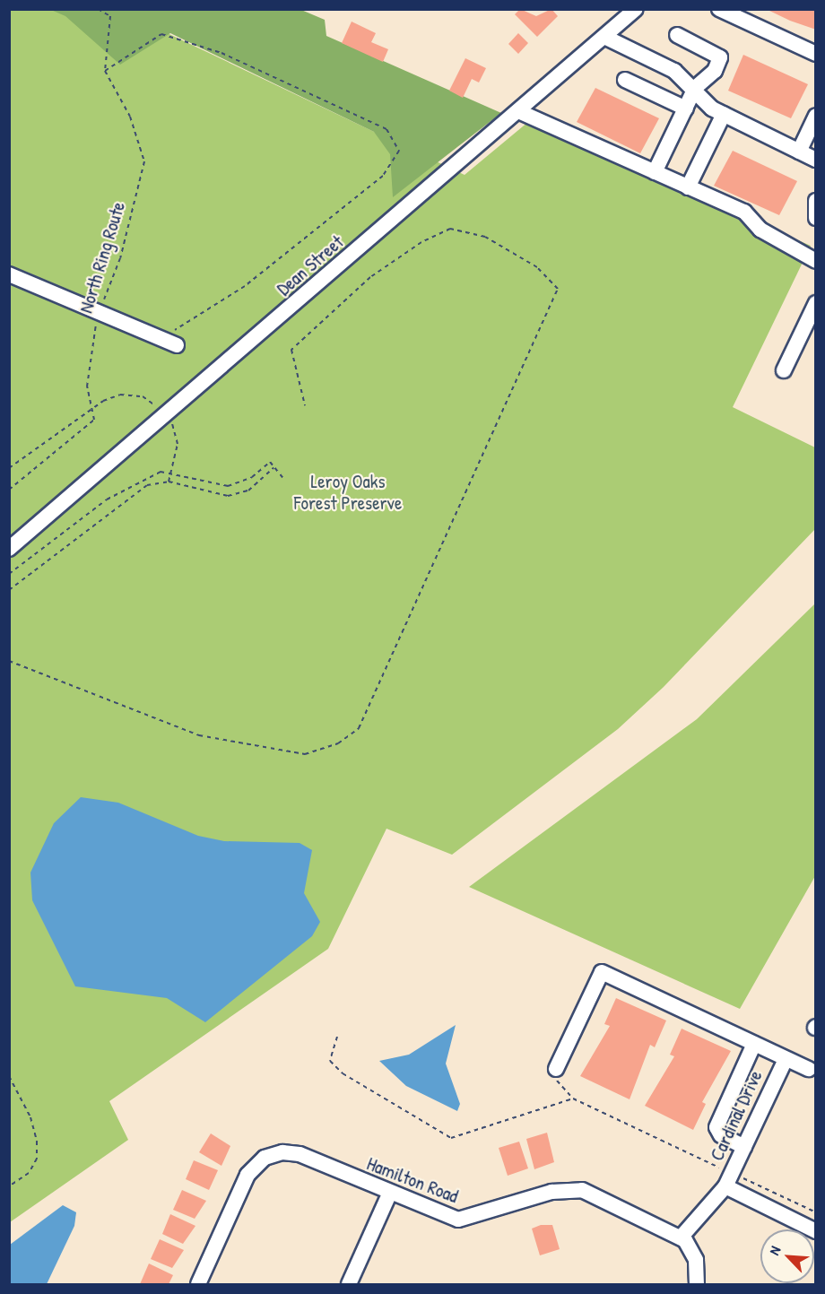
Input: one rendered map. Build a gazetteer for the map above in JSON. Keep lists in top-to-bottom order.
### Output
{
  "streets": {
    "street": ["Dean Street", "Cardinal Drive", "Hamilton Road"],
    "path": ["North Ring Route"]
  },
  "parks": ["Leroy Oaks Forest Preserve"],
  "north": "top left"
}
